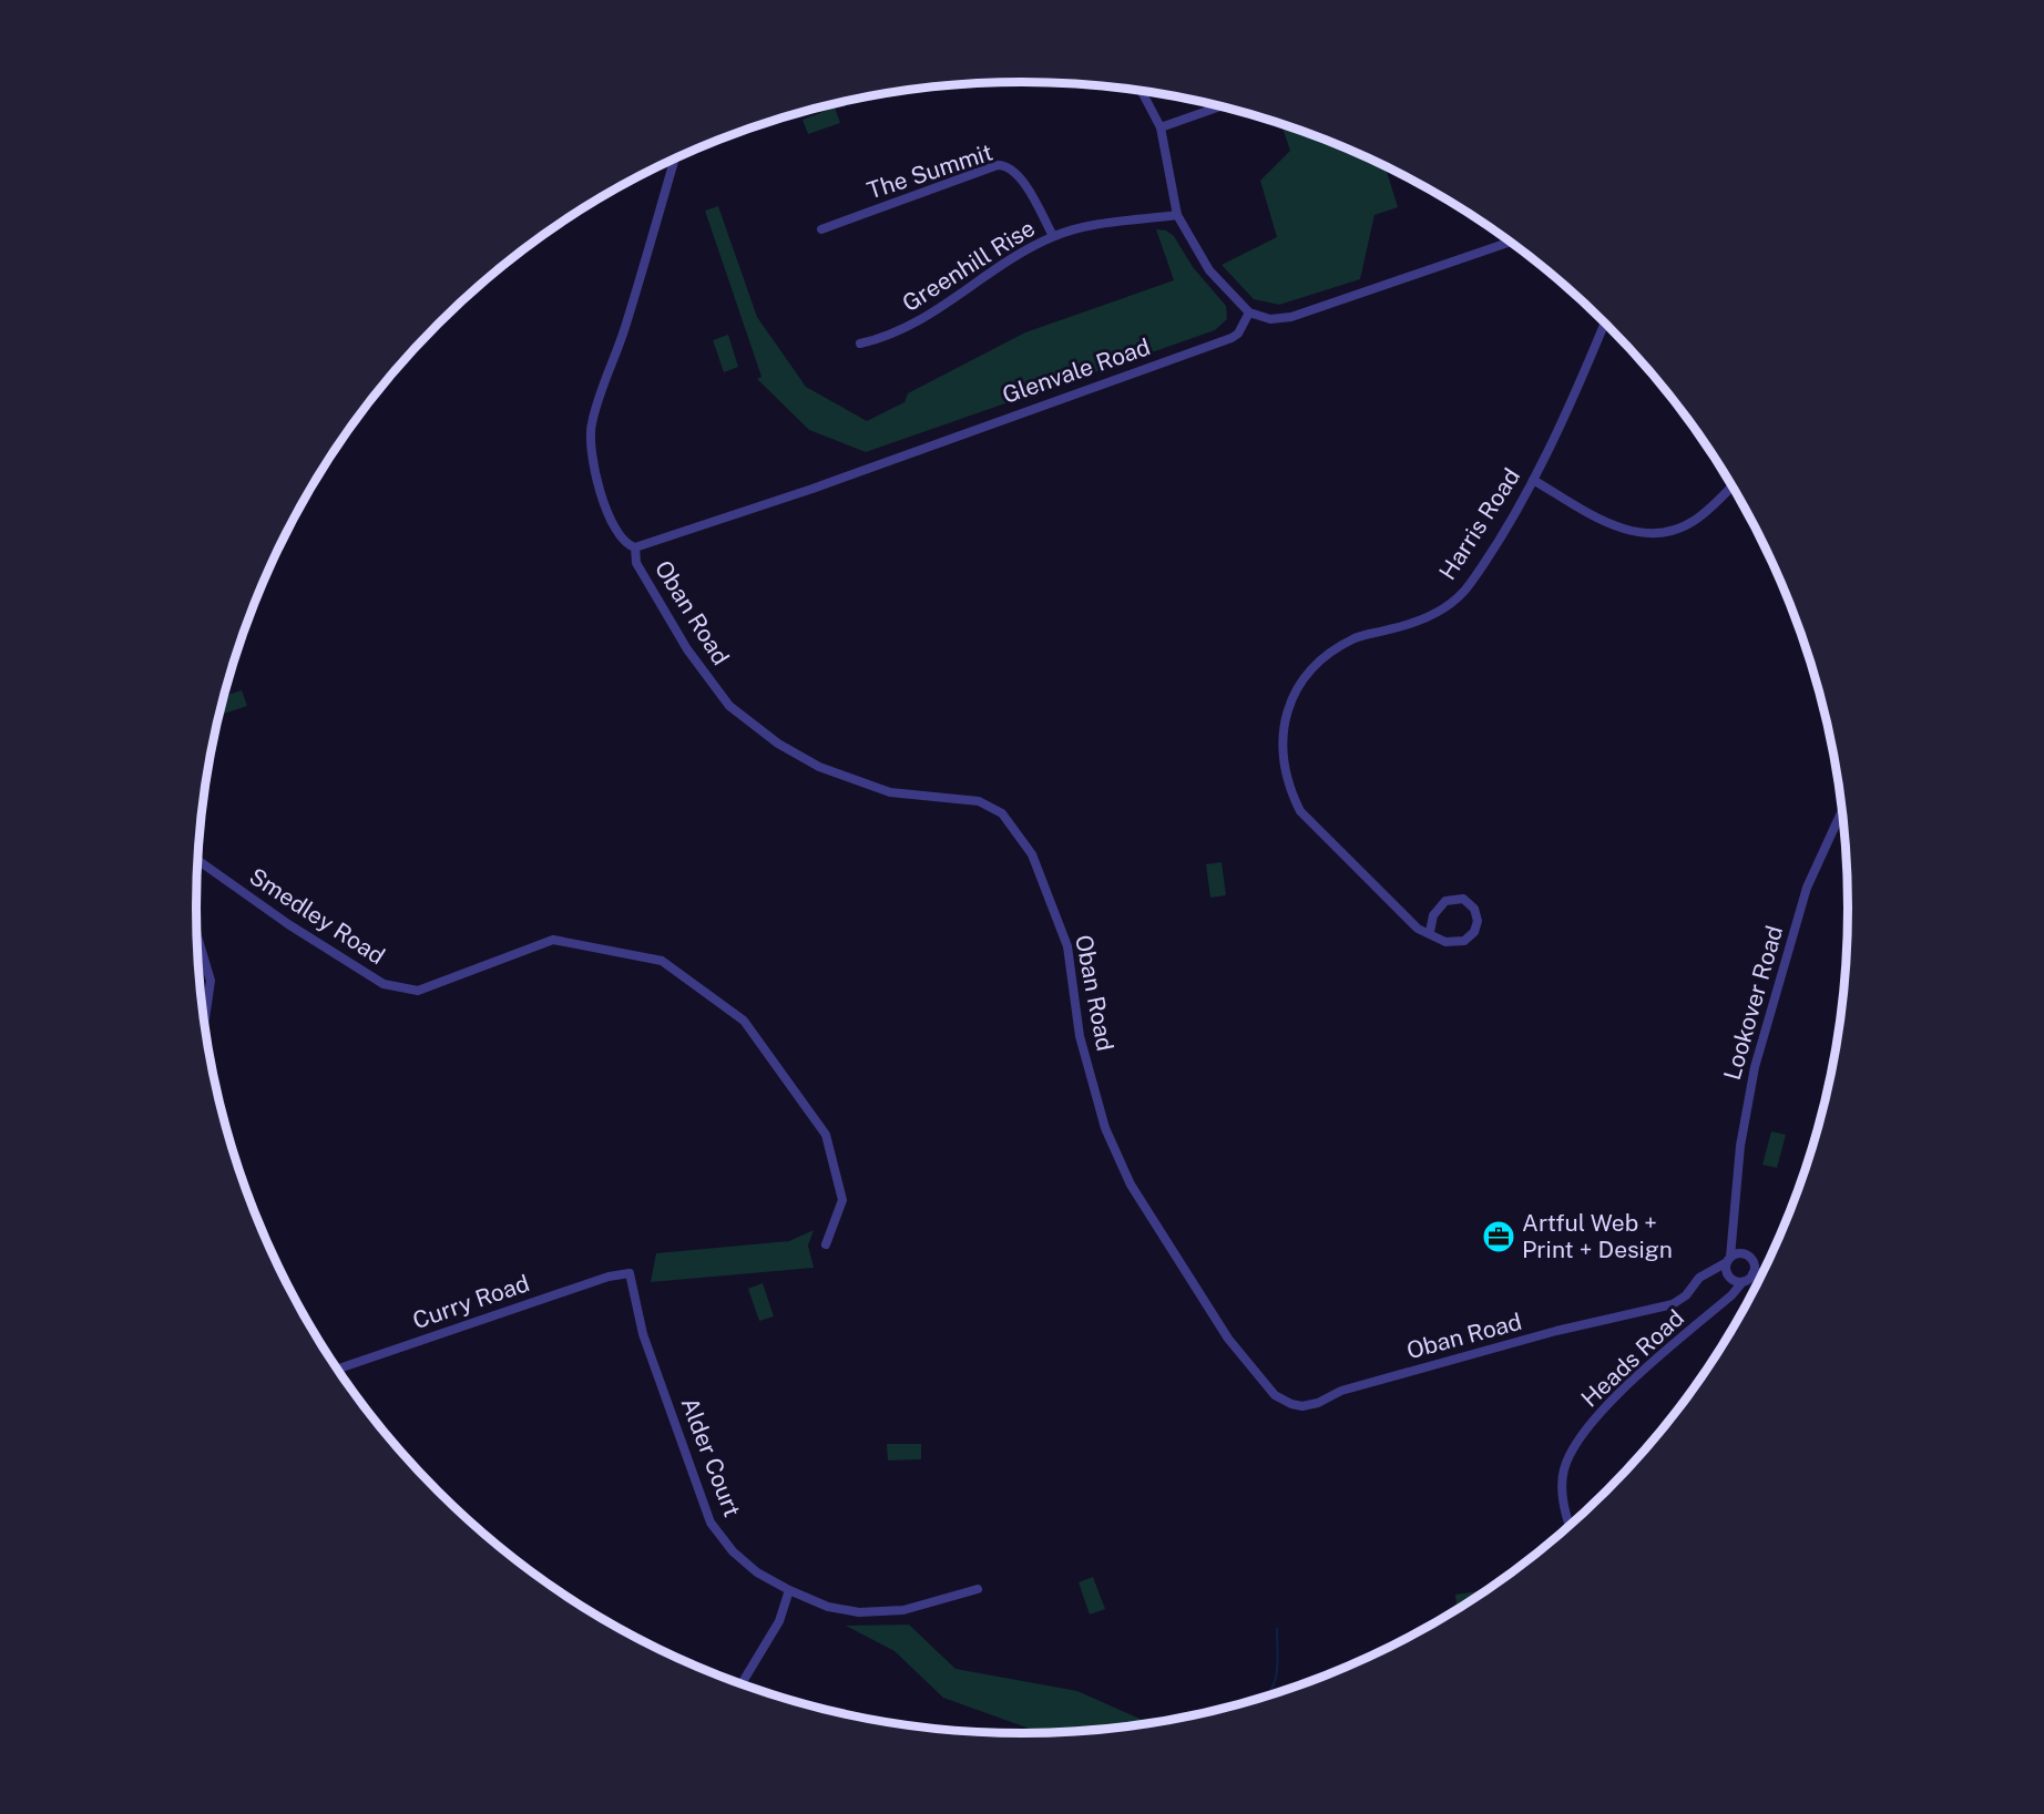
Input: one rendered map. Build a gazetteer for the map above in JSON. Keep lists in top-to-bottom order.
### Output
{
  "streets": {
    "street": [
      "The Summit",
      "Greenhill Rise",
      "Glenvale Road",
      "Harris Road",
      "Oban Road",
      "Smedley Road",
      "Lookover Road",
      "Curry Road",
      "Heads Road",
      "Alder Court"
    ]
  },
  "crossings": [
    ["The Summit", "Greenhill Rise"],
    ["Glenvale Road", "Oban Road"],
    ["Oban Road", "Lookover Road"],
    ["Curry Road", "Alder Court"]
  ],
  "places": {
    "office": ["Artful Web + Print + Design"]
  }
}
